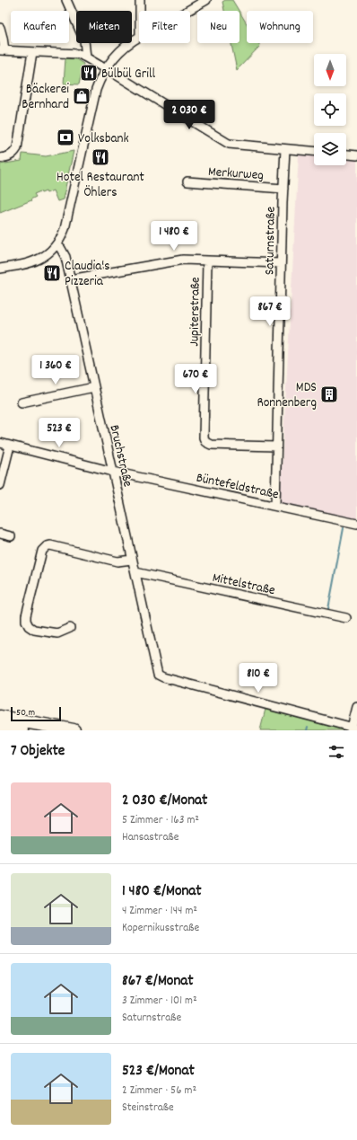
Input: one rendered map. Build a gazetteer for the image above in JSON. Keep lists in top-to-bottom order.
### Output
{
  "streets": {
    "street": [
      "Merkurweg",
      "Saturnstraße",
      "Jupiterstraße",
      "Bruchstraße",
      "Büntefeldstraße",
      "Mittelstraße"
    ]
  },
  "crossings": [
    ["Merkurweg", "Saturnstraße"],
    ["Saturnstraße", "Jupiterstraße"],
    ["Saturnstraße", "Büntefeldstraße"],
    ["Bruchstraße", "Büntefeldstraße"],
    ["Bruchstraße", "Mittelstraße"]
  ],
  "places": {
    "restaurant": ["Bülbül Grill", "Hotel Restaurant Öhlers", "Claudia's Pizzeria"],
    "shop": ["Bäckerei Bernhard"],
    "bank": ["Volksbank"],
    "building": ["MDS Ronnenberg"]
  },
  "scale_bar": "50 m",
  "north": "bottom",
  "page": {
    "chip": [
      "Kaufen",
      "Mieten",
      "Filter",
      "Neu",
      "Wohnung"
    ],
    "price": [
      "2 030 €",
      "1 480 €",
      "867 €",
      "1 360 €",
      "670 €",
      "523 €",
      "810 €"
    ],
    "scale": "50 m",
    "heading": "7 Objekte",
    "list": [
      {
        "name": "2 030 €/Monat",
        "note": "5 Zimmer · 163 m² · Hansastraße"
      },
      {
        "name": "1 480 €/Monat",
        "note": "4 Zimmer · 144 m² · Kopernikusstraße"
      },
      {
        "name": "867 €/Monat",
        "note": "3 Zimmer · 101 m² · Saturnstraße"
      },
      {
        "name": "523 €/Monat",
        "note": "2 Zimmer · 56 m² · Steinstraße"
      }
    ]
  }
}
